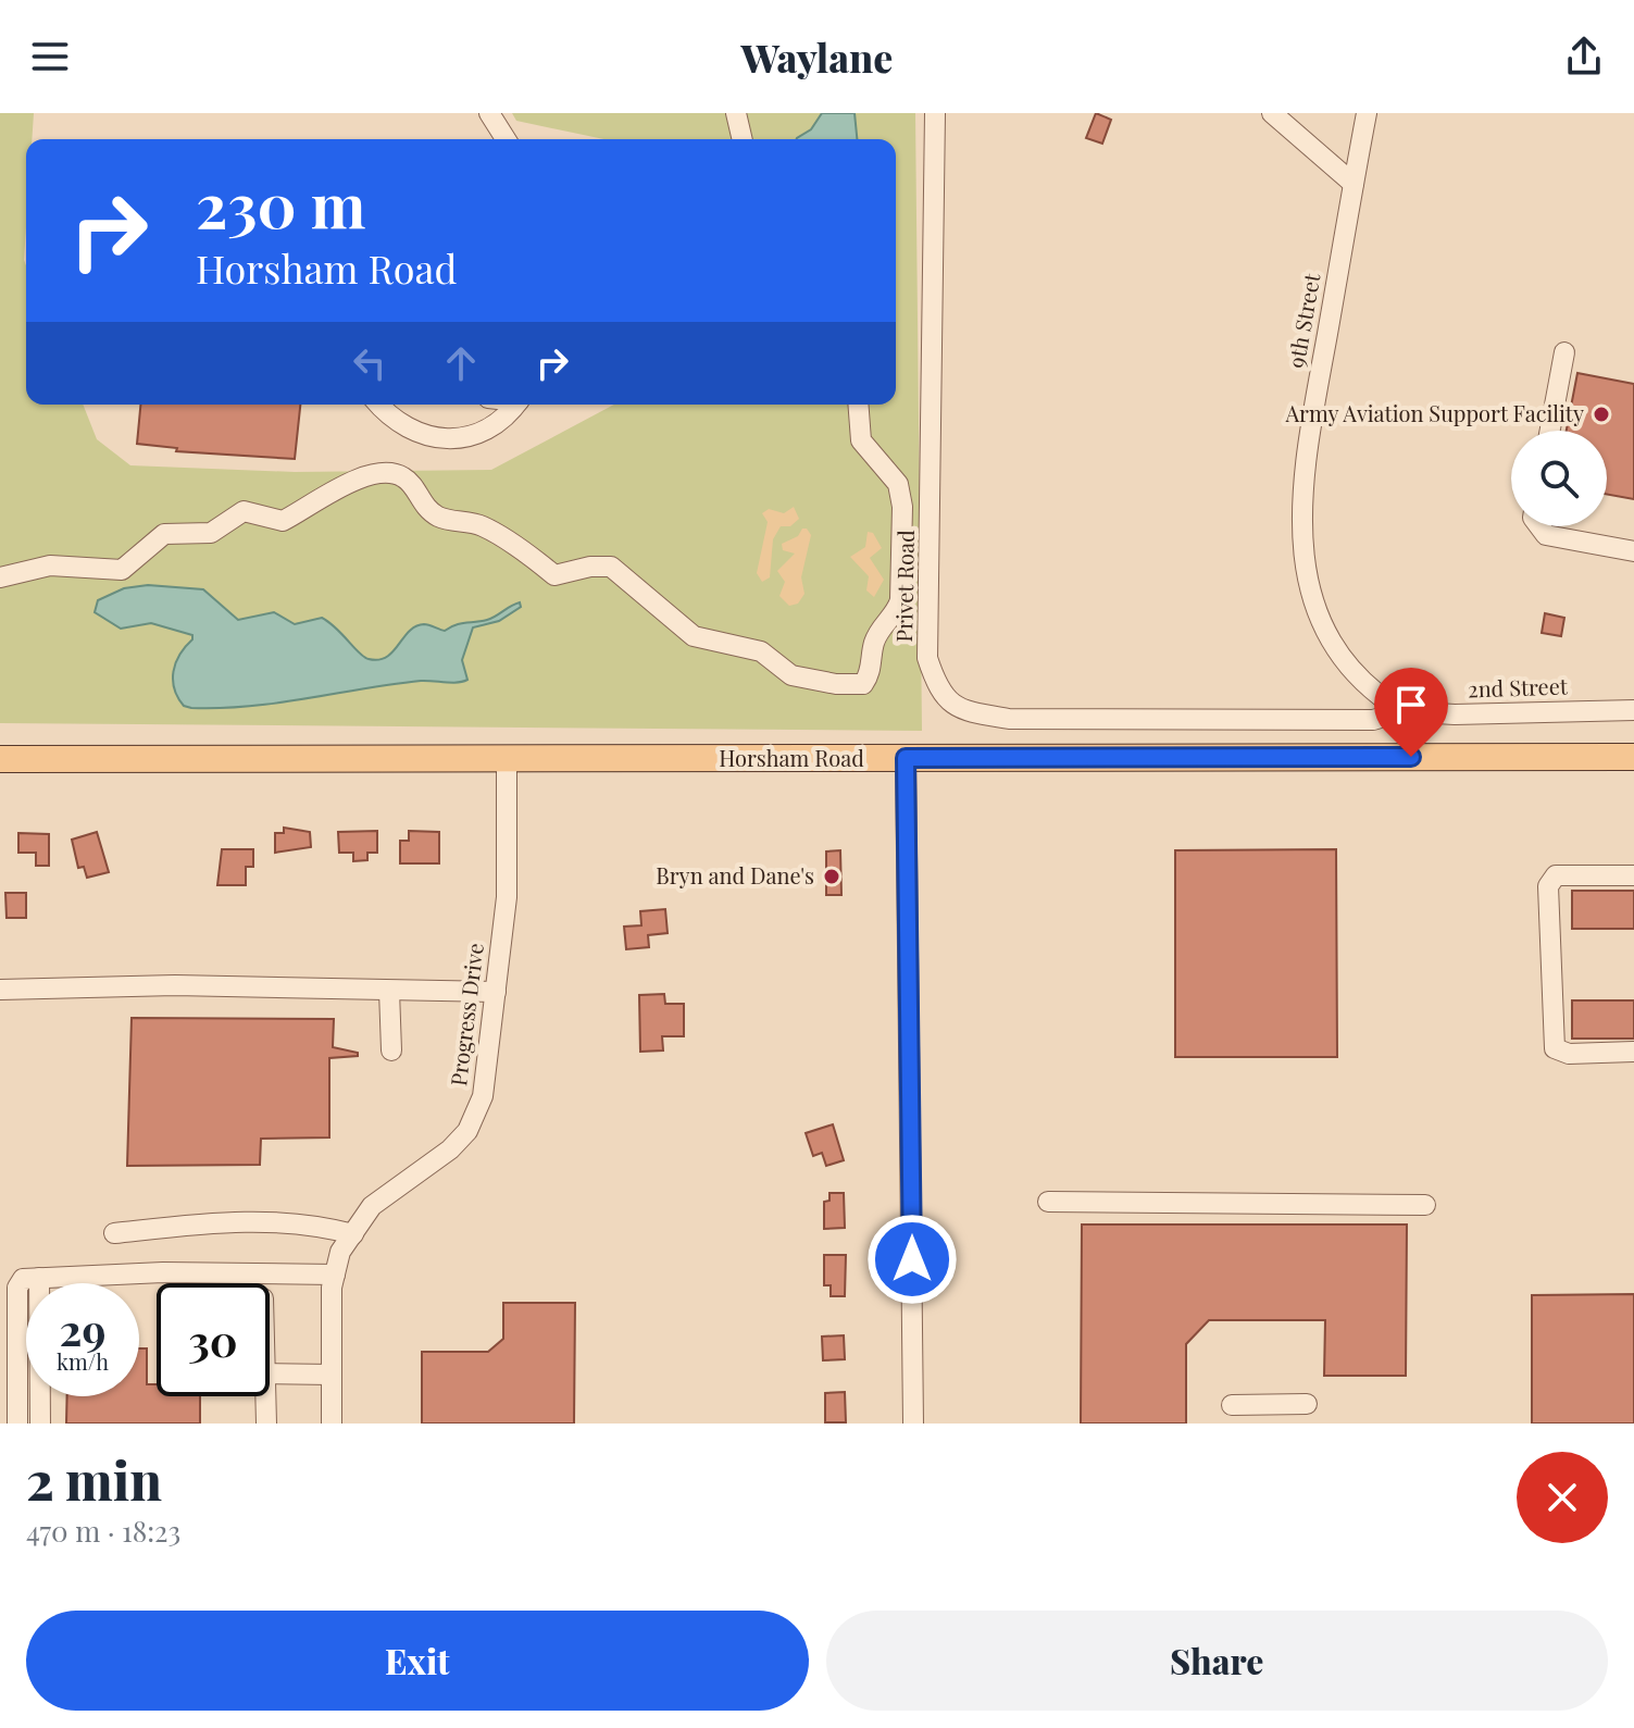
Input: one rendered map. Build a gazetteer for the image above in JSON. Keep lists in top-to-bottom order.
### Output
{
  "streets": {
    "main road": ["Horsham Road"],
    "street": [
      "9th Street",
      "Privet Road",
      "2nd Street",
      "Progress Drive"
    ]
  },
  "crossings": [
    ["9th Street", "Privet Road"],
    ["9th Street", "2nd Street"],
    ["Privet Road", "2nd Street"],
    ["Horsham Road", "Progress Drive"]
  ],
  "places": ["Army Aviation Support Facility", "Bryn and Dane's"],
  "page": {
    "header": "Waylane",
    "turn": ["230 m", "Horsham Road"],
    "speed": "29 km/h",
    "limit": "30",
    "heading": ["2 min", "470 m · 18:23"],
    "buttons": ["Exit", "Share"]
  }
}
